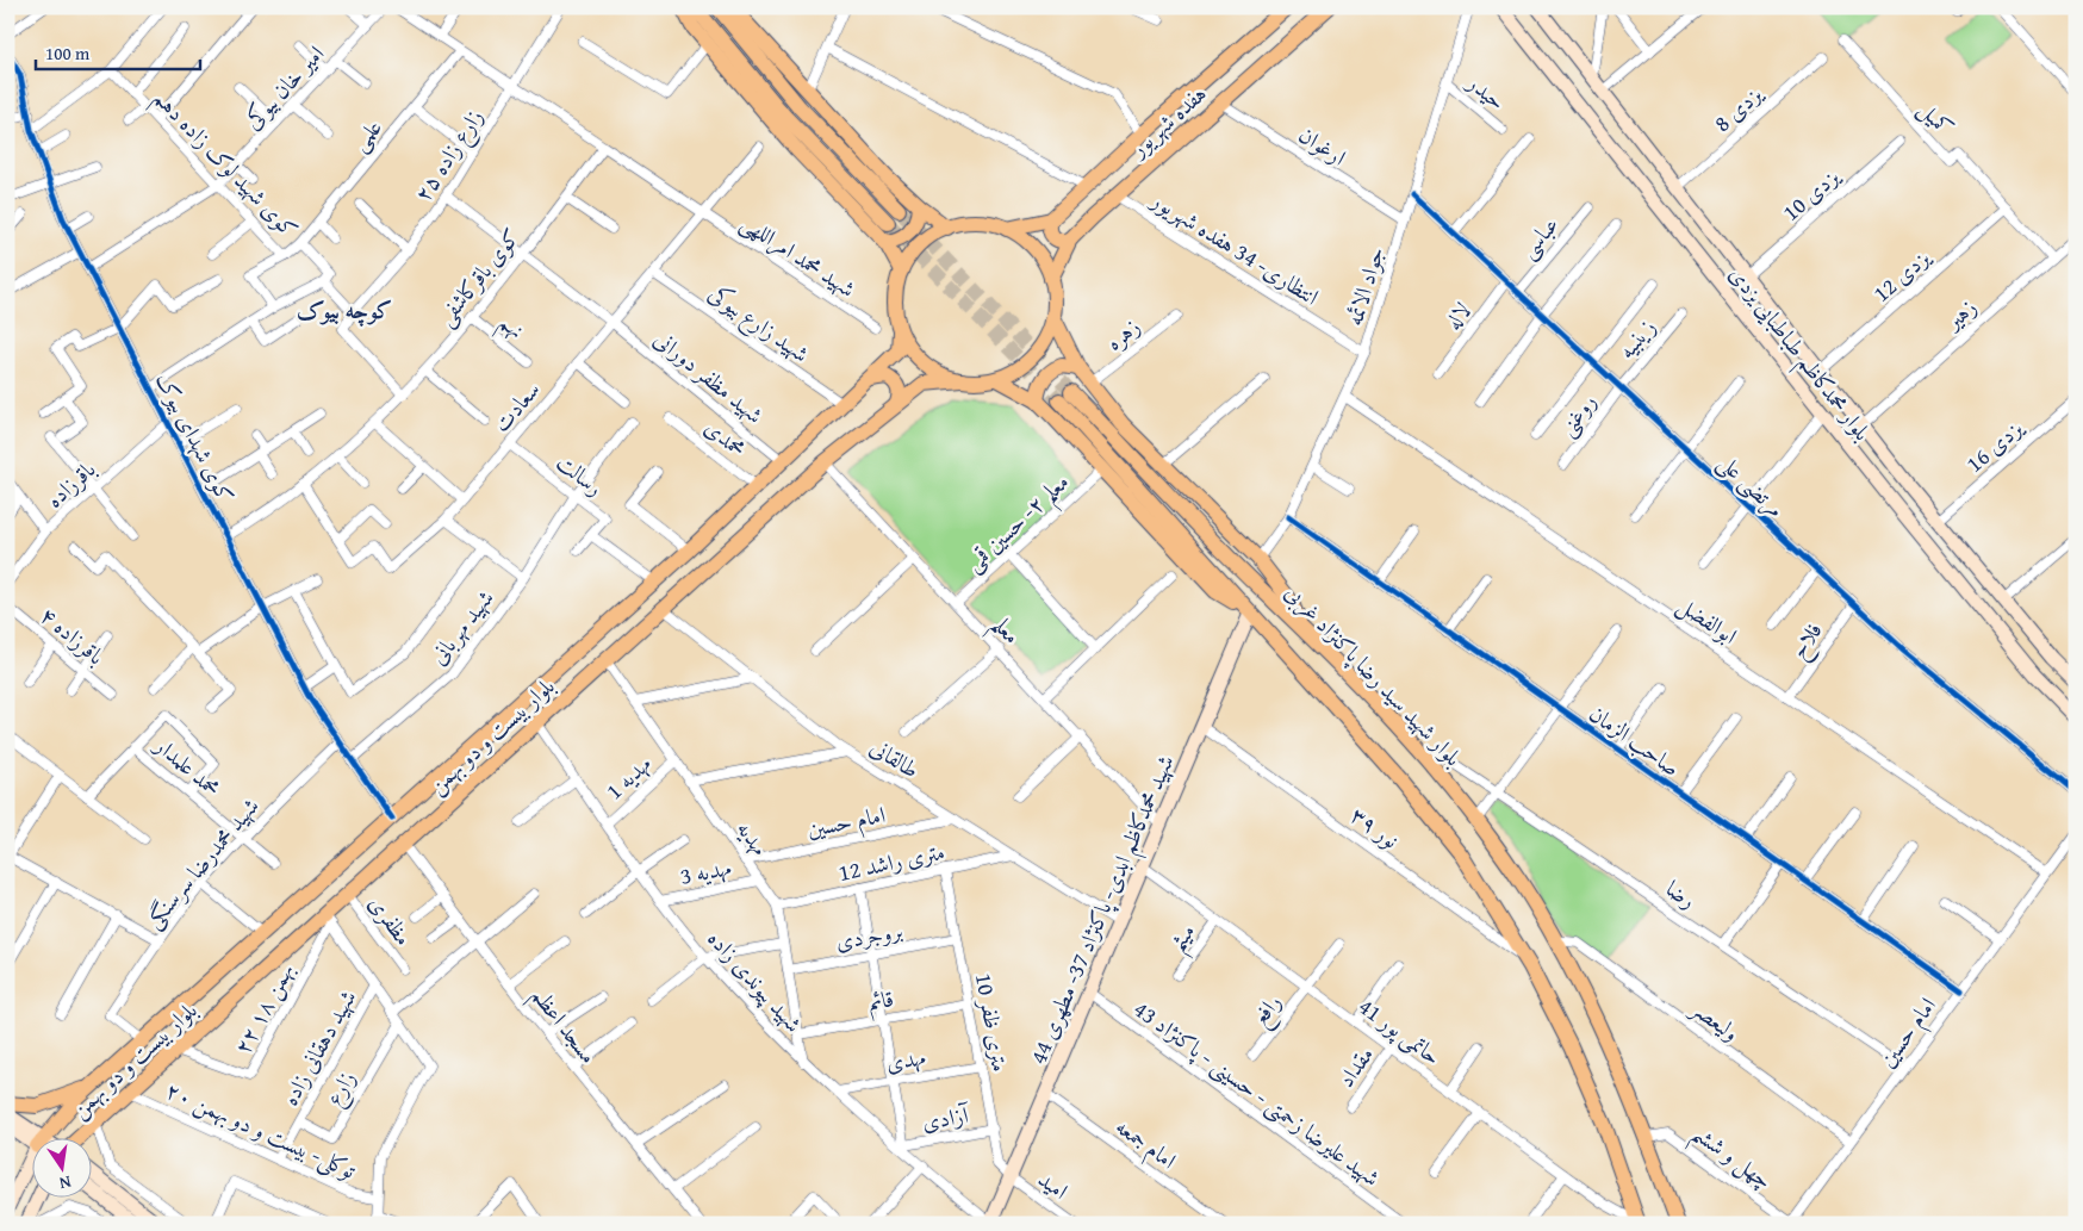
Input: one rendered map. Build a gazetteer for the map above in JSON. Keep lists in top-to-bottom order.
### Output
{
  "streets": {
    "main road": [
      "هفده شهریور",
      "بلوار محمدکاظم طباطبایی یزدی",
      "بلوار شهید سید رضا پاکنژاد غربی",
      "بلوار بیست و دو بهمن",
      "شهید محمدکاظم ابدی- پاکنژاد 37- مطهری 44"
    ],
    "street": [
      "امیر خان بیوکی",
      "حیدر",
      "یزدی 8",
      "کمیل",
      "علمی",
      "ارغوان",
      "زارع زاده ۲۵",
      "کوی شهید لوک زاده دهم",
      "یزدی 10",
      "عباسی",
      "انتظاری- 34 هفده شهریور",
      "شهید محمد امراللهی",
      "یزدی 12",
      "کوی باقرکاشفی",
      "جواد الائمه",
      "زهیر",
      "لاله",
      "شهید زارع بیوکی",
      "نهم",
      "زهره",
      "زینبیه",
      "شهید مظفر دورانی",
      "سعادت",
      "روغنی",
      "کوی شهدای بیوک",
      "محمدی",
      "یزدی 16",
      "رسالت",
      "باقرزاده",
      "مرتضی علی",
      "معلم ۲- حسین قمی",
      "ابوالفضل",
      "شهید مهربانی",
      "معلم",
      "باقرزاده ۴",
      "فلاح",
      "صاحب الزمان",
      "طالقانی",
      "محمد علمدار",
      "مهدیه 1",
      "امام حسین",
      "نور ۳۹",
      "مهدیه",
      "12 متری راشد",
      "شهید محمدرضا سرسنگی",
      "مهدیه 3",
      "رضا",
      "مظفری",
      "بروجردی",
      "میثم",
      "شهید پیوندی زاده",
      "قائم",
      "۲۲ بهمن ۱۸",
      "رافع",
      "ولیعصر",
      "10 متری ظفر",
      "مسجد اعظم",
      "حاتمی پور 41",
      "شهید دهقانی زاده",
      "مهدی",
      "مقداد",
      "زارع",
      "شهید علیرضا زحمتی - حسینی - پاکنژاد 43",
      "آزادی",
      "توکلی- بیست و دو بهمن ۲۰",
      "امام جمعه",
      "چهل و ششم",
      "امید"
    ]
  },
  "crossings": [
    ["امیر خان بیوکی", "کوی شهید لوک زاده دهم"],
    ["امیر خان بیوکی", "کوی شهدای بیوک"],
    ["حیدر", "جواد الائمه"],
    ["یزدی 8", "بلوار محمدکاظم طباطبایی یزدی"],
    ["کمیل", "یزدی 12"],
    ["کمیل", "زهیر"],
    ["هفده شهریور", "ارغوان"],
    ["هفده شهریور", "انتظاری- 34 هفده شهریور"],
    ["هفده شهریور", "بلوار بیست و دو بهمن"],
    ["علمی", "کوی شهید لوک زاده دهم"],
    ["علمی", "شهید محمد امراللهی"],
    ["ارغوان", "جواد الائمه"],
    ["زارع زاده ۲۵", "کوی شهید لوک زاده دهم"],
    ["زارع زاده ۲۵", "شهید محمد امراللهی"],
    ["زارع زاده ۲۵", "شهید مظفر دورانی"],
    ["یزدی 10", "بلوار محمدکاظم طباطبایی یزدی"],
    ["عباسی", "مرتضی علی"],
    ["انتظاری- 34 هفده شهریور", "جواد الائمه"],
    ["شهید محمد امراللهی", "کوی باقرکاشفی"],
    ["شهید محمد امراللهی", "سعادت"],
    ["یزدی 12", "بلوار محمدکاظم طباطبایی یزدی"],
    ["کوی باقرکاشفی", "نهم"],
    ["کوی باقرکاشفی", "شهید مظفر دورانی"],
    ["کوی باقرکاشفی", "سعادت"],
    ["کوی باقرکاشفی", "کوی شهدای بیوک"],
    ["جواد الائمه", "مرتضی علی"],
    ["جواد الائمه", "ابوالفضل"],
    ["جواد الائمه", "صاحب الزمان"],
    ["زهیر", "بلوار محمدکاظم طباطبایی یزدی"],
    ["لاله", "مرتضی علی"],
    ["شهید زارع بیوکی", "سعادت"],
    ["شهید زارع بیوکی", "بلوار بیست و دو بهمن"],
    ["زینبیه", "روغنی"],
    ["زینبیه", "مرتضی علی"],
    ["بلوار محمدکاظم طباطبایی یزدی", "یزدی 16"],
    ["شهید مظفر دورانی", "سعادت"],
    ["شهید مظفر دورانی", "بلوار بیست و دو بهمن"],
    ["سعادت", "رسالت"],
    ["روغنی", "مرتضی علی"],
    ["کوی شهدای بیوک", "باقرزاده"],
    ["کوی شهدای بیوک", "شهید مهربانی"],
    ["کوی شهدای بیوک", "بلوار بیست و دو بهمن"],
    ["کوی شهدای بیوک", "شهید محمدرضا سرسنگی"],
    ["محمدی", "بلوار بیست و دو بهمن"],
    ["رسالت", "شهید مهربانی"],
    ["مرتضی علی", "فلاح"],
    ["معلم ۲- حسین قمی", "معلم"],
    ["ابوالفضل", "فلاح"],
    ["ابوالفضل", "امام حسین"],
    ["معلم", "بلوار بیست و دو بهمن"],
    ["معلم", "شهید محمدکاظم ابدی- پاکنژاد 37- مطهری 44"],
    ["بلوار شهید سید رضا پاکنژاد غربی", "شهید محمدکاظم ابدی- پاکنژاد 37- مطهری 44"],
    ["بلوار شهید سید رضا پاکنژاد غربی", "ولیعصر"],
    ["بلوار شهید سید رضا پاکنژاد غربی", "چهل و ششم"],
    ["بلوار بیست و دو بهمن", "طالقانی"],
    ["بلوار بیست و دو بهمن", "مهدیه"],
    ["بلوار بیست و دو بهمن", "شهید محمدرضا سرسنگی"],
    ["بلوار بیست و دو بهمن", "مظفری"],
    ["بلوار بیست و دو بهمن", "شهید پیوندی زاده"],
    ["بلوار بیست و دو بهمن", "۲۲ بهمن ۱۸"],
    ["بلوار بیست و دو بهمن", "مسجد اعظم"],
    ["بلوار بیست و دو بهمن", "توکلی- بیست و دو بهمن ۲۰"],
    ["صاحب الزمان", "امام حسین"],
    ["طالقانی", "امام حسین"],
    ["طالقانی", "12 متری راشد"],
    ["طالقانی", "شهید محمدکاظم ابدی- پاکنژاد 37- مطهری 44"],
    ["محمد علمدار", "شهید محمدرضا سرسنگی"],
    ["مهدیه 1", "مهدیه"],
    ["مهدیه 1", "شهید پیوندی زاده"],
    ["امام حسین", "مهدیه"],
    ["امام حسین", "رضا"],
    ["امام حسین", "ولیعصر"],
    ["امام حسین", "چهل و ششم"],
    ["نور ۳۹", "شهید محمدکاظم ابدی- پاکنژاد 37- مطهری 44"],
    ["مهدیه", "12 متری راشد"],
    ["مهدیه", "مهدیه 3"],
    ["مهدیه", "بروجردی"],
    ["مهدیه", "شهید پیوندی زاده"],
    ["مهدیه", "قائم"],
    ["12 متری راشد", "10 متری ظفر"],
    ["مهدیه 3", "شهید پیوندی زاده"],
    ["شهید محمدکاظم ابدی- پاکنژاد 37- مطهری 44", "شهید پیوندی زاده"],
    ["شهید محمدکاظم ابدی- پاکنژاد 37- مطهری 44", "10 متری ظفر"],
    ["شهید محمدکاظم ابدی- پاکنژاد 37- مطهری 44", "حاتمی پور 41"],
    ["شهید محمدکاظم ابدی- پاکنژاد 37- مطهری 44", "شهید علیرضا زحمتی - حسینی - پاکنژاد 43"],
    ["شهید محمدکاظم ابدی- پاکنژاد 37- مطهری 44", "امام جمعه"],
    ["شهید محمدکاظم ابدی- پاکنژاد 37- مطهری 44", "امید"],
    ["بروجردی", "10 متری ظفر"],
    ["میثم", "حاتمی پور 41"],
    ["شهید پیوندی زاده", "مهدی"],
    ["شهید پیوندی زاده", "آزادی"],
    ["قائم", "10 متری ظفر"],
    ["رافع", "حاتمی پور 41"],
    ["10 متری ظفر", "مهدی"],
    ["10 متری ظفر", "آزادی"],
    ["10 متری ظفر", "امید"],
    ["حاتمی پور 41", "مقداد"],
    ["شهید دهقانی زاده", "زارع"],
    ["شهید دهقانی زاده", "توکلی- بیست و دو بهمن ۲۰"]
  ],
  "districts": ["کوچه بیوک"],
  "scale_bar": "100 m",
  "north": "bottom"
}
